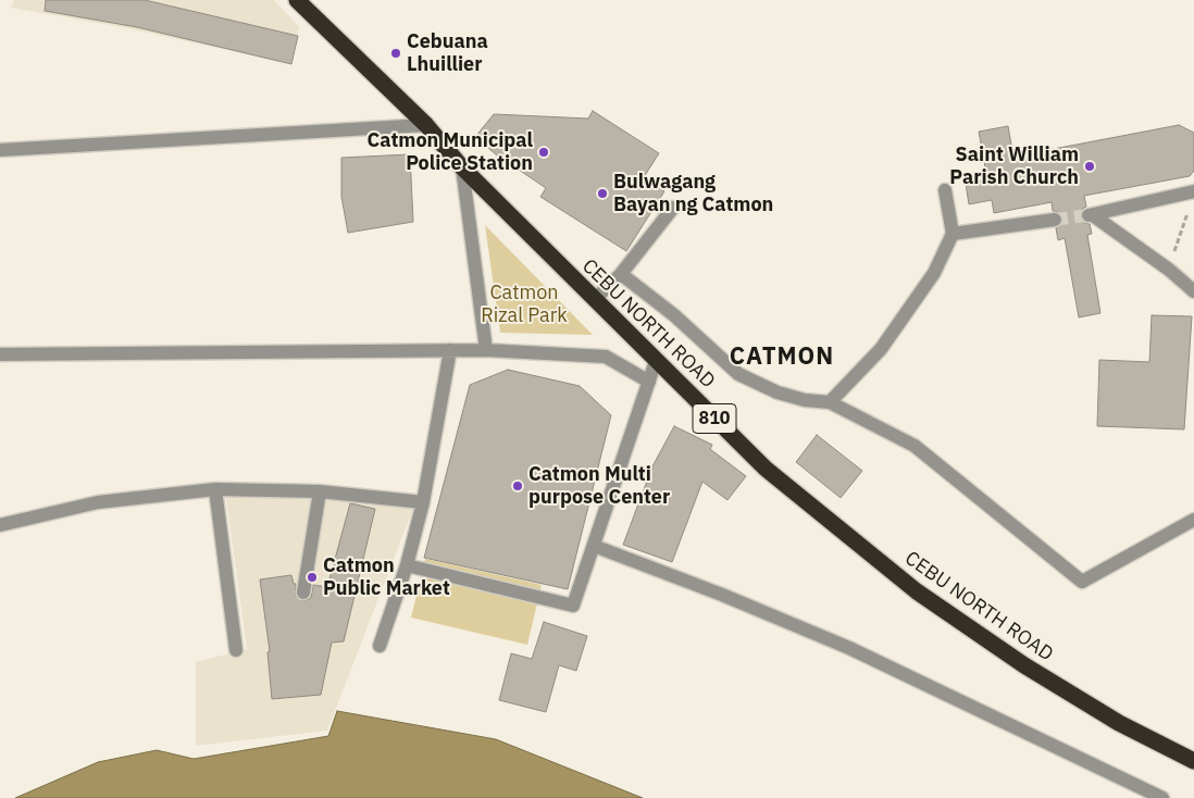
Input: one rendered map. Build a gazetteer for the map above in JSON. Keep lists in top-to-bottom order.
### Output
{
  "streets": {
    "highway": ["CEBU NORTH ROAD", "810"]
  },
  "districts": ["CATMON"],
  "parks": ["Catmon Rizal Park"],
  "places": [
    "Cebuana Lhuillier",
    "Catmon Municipal Police Station",
    "Saint William Parish Church",
    "Bulwagang Bayan ng Catmon",
    "Catmon Multi purpose Center",
    "Catmon Public Market"
  ]
}
